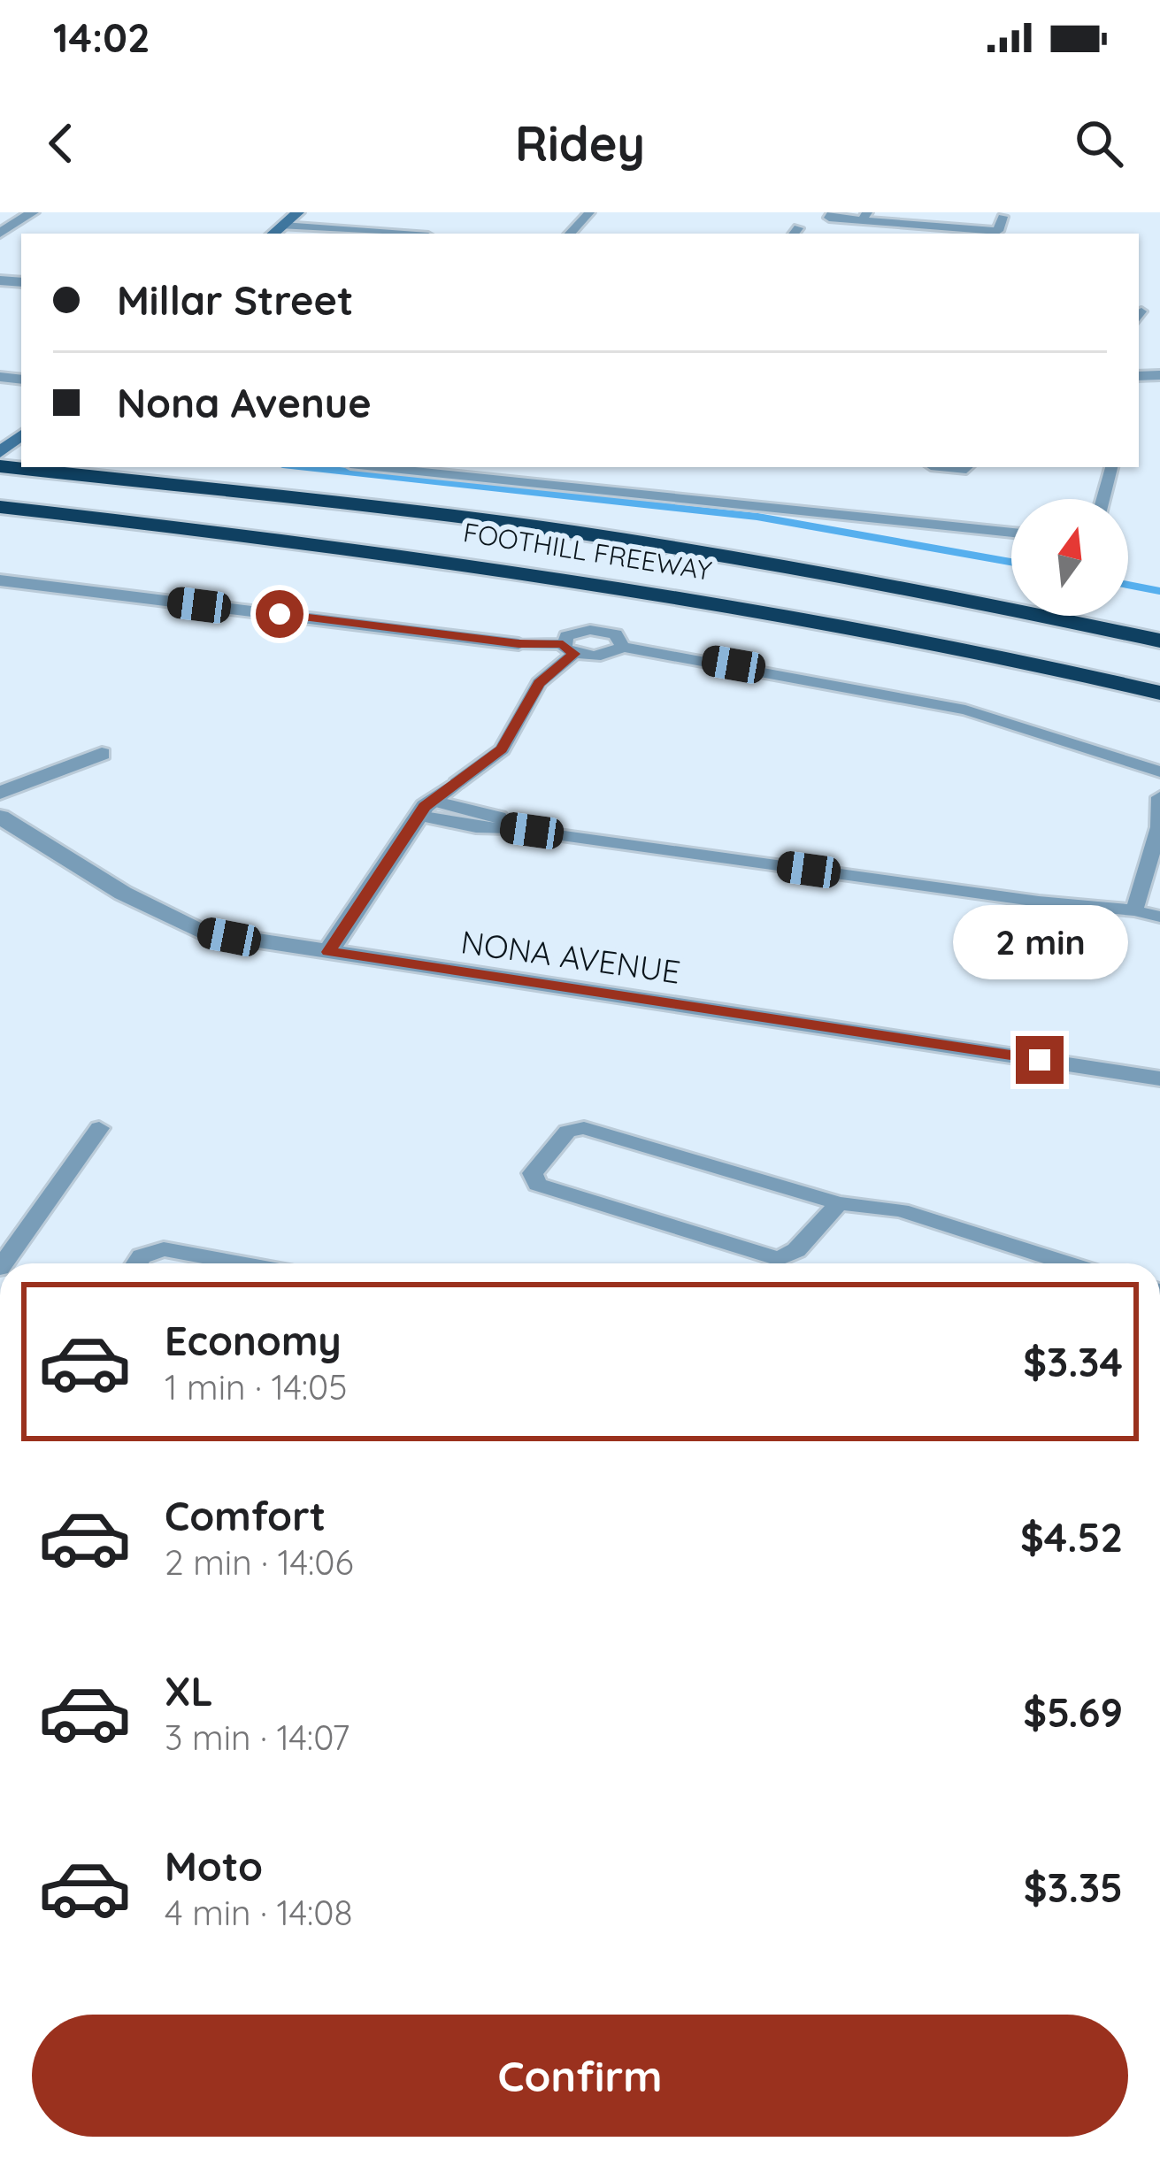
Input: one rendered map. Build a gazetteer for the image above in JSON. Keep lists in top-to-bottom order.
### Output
{
  "streets": {
    "highway": ["FOOTHILL FREEWAY"],
    "street": ["NONA AVENUE"]
  },
  "north": "top",
  "page": {
    "status": "14:02",
    "header": "Ridey",
    "banner": ["Millar Street", "Nona Avenue"],
    "bubble": "2 min",
    "list": [
      {
        "name": "Economy",
        "note": "1 min · 14:05",
        "value": "$3.34"
      },
      {
        "name": "Comfort",
        "note": "2 min · 14:06",
        "value": "$4.52"
      },
      {
        "name": "XL",
        "note": "3 min · 14:07",
        "value": "$5.69"
      },
      {
        "name": "Moto",
        "note": "4 min · 14:08",
        "value": "$3.35"
      }
    ],
    "buttons": "Confirm"
  }
}
